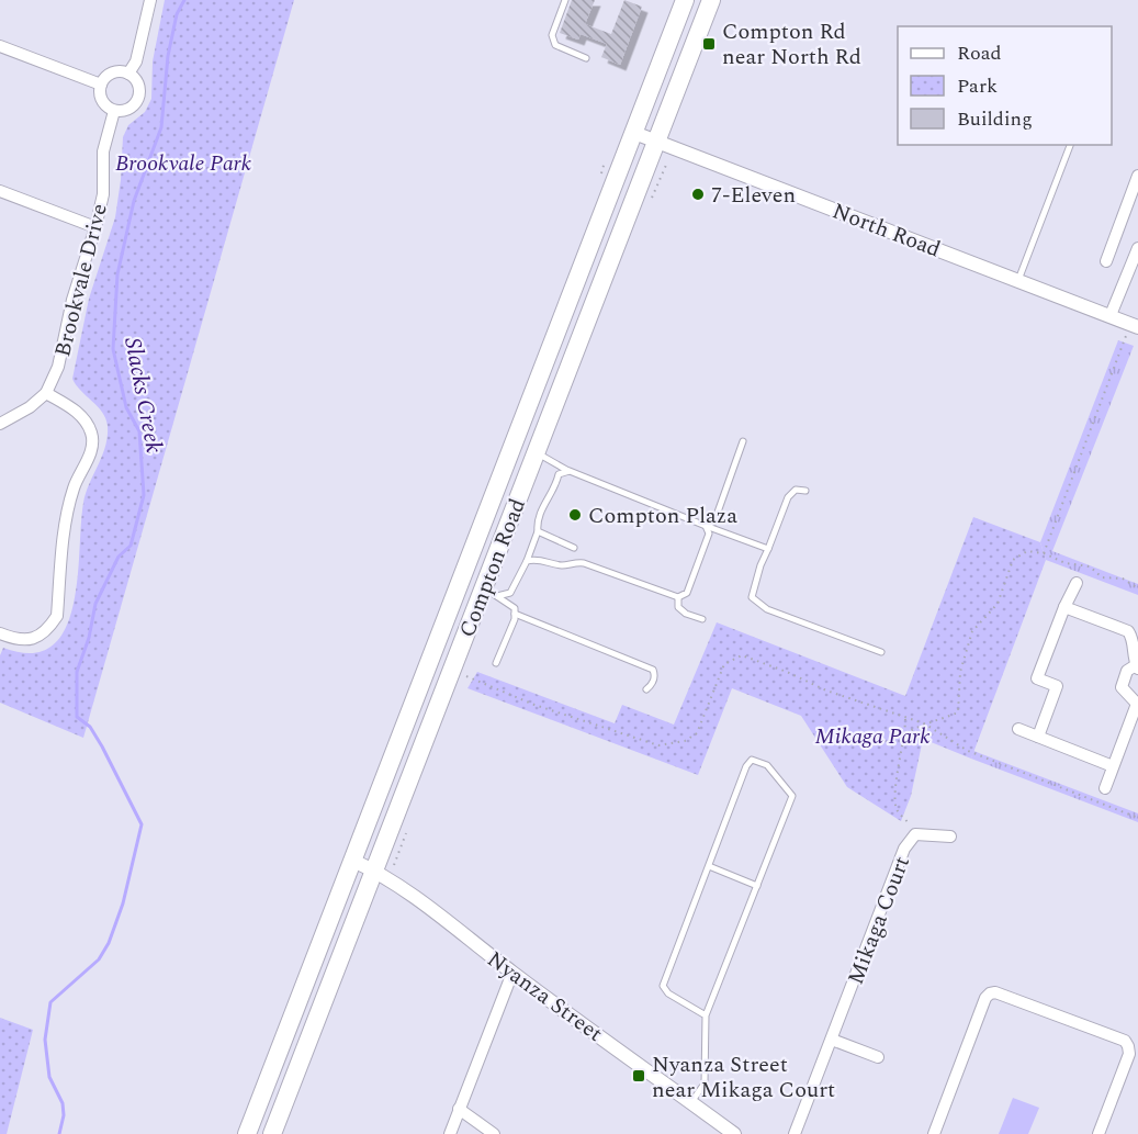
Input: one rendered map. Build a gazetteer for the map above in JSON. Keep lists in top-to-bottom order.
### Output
{
  "streets": {
    "main road": ["Compton Road"],
    "street": [
      "North Road",
      "Brookvale Drive",
      "Mikaga Court",
      "Nyanza Street"
    ]
  },
  "crossings": [
    ["North Road", "Compton Road"],
    ["Compton Road", "Nyanza Street"]
  ],
  "water": ["Slacks Creek"],
  "parks": ["Brookvale Park", "Mikaga Park"],
  "places": {
    "transit": ["Compton Rd near North Rd", "Nyanza Street near Mikaga Court"],
    "other": ["7-Eleven", "Compton Plaza"]
  },
  "legend": ["Road", "Park", "Building"]
}
